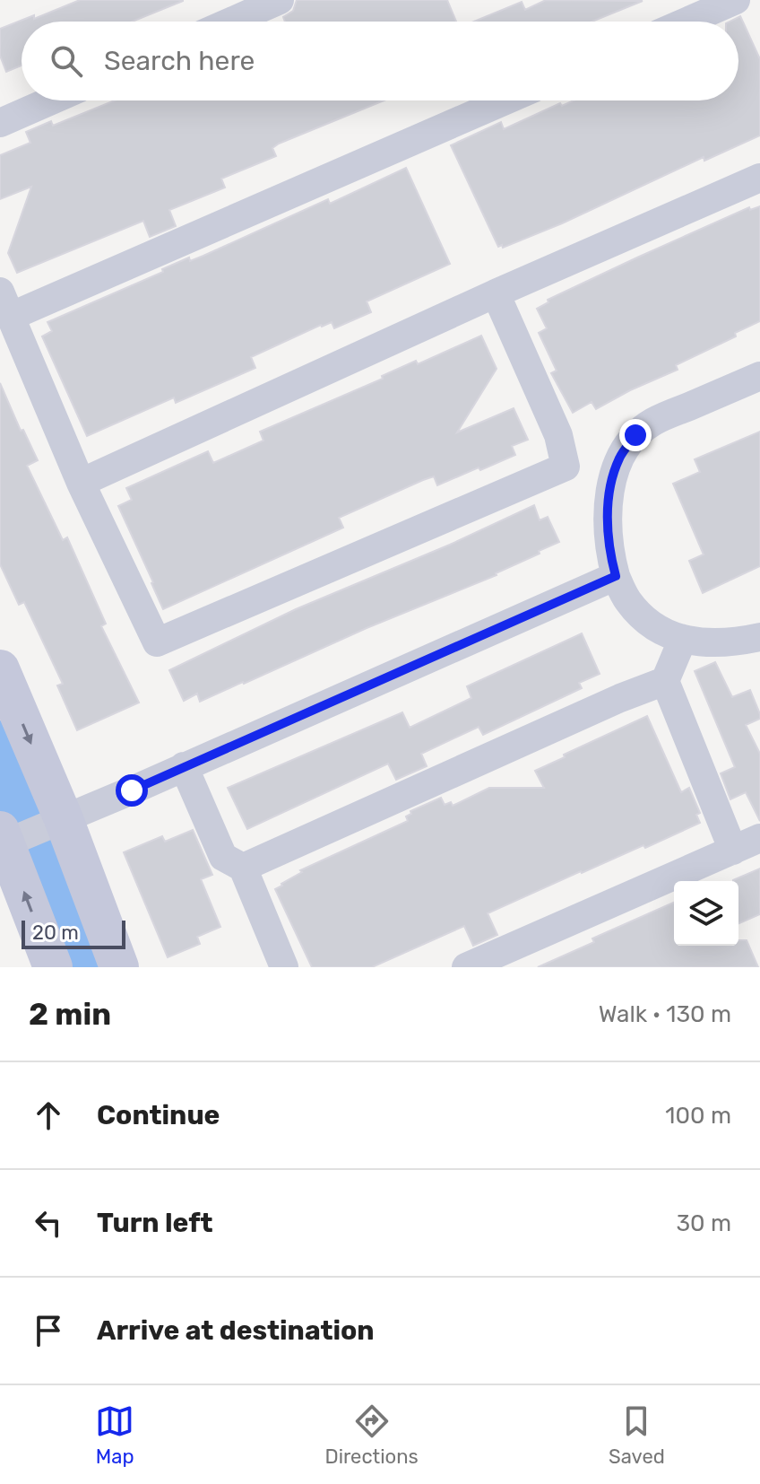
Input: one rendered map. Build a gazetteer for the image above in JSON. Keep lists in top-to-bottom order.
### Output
{
  "scale_bar": "20 m",
  "page": {
    "search": "Search here",
    "scale": "20 m",
    "heading": ["2 min", "Walk · 130 m"],
    "list": [
      ["Continue", "100 m"],
      ["Turn left", "30 m"],
      "Arrive at destination"
    ],
    "nav": ["Map", "Directions", "Saved"]
  }
}
